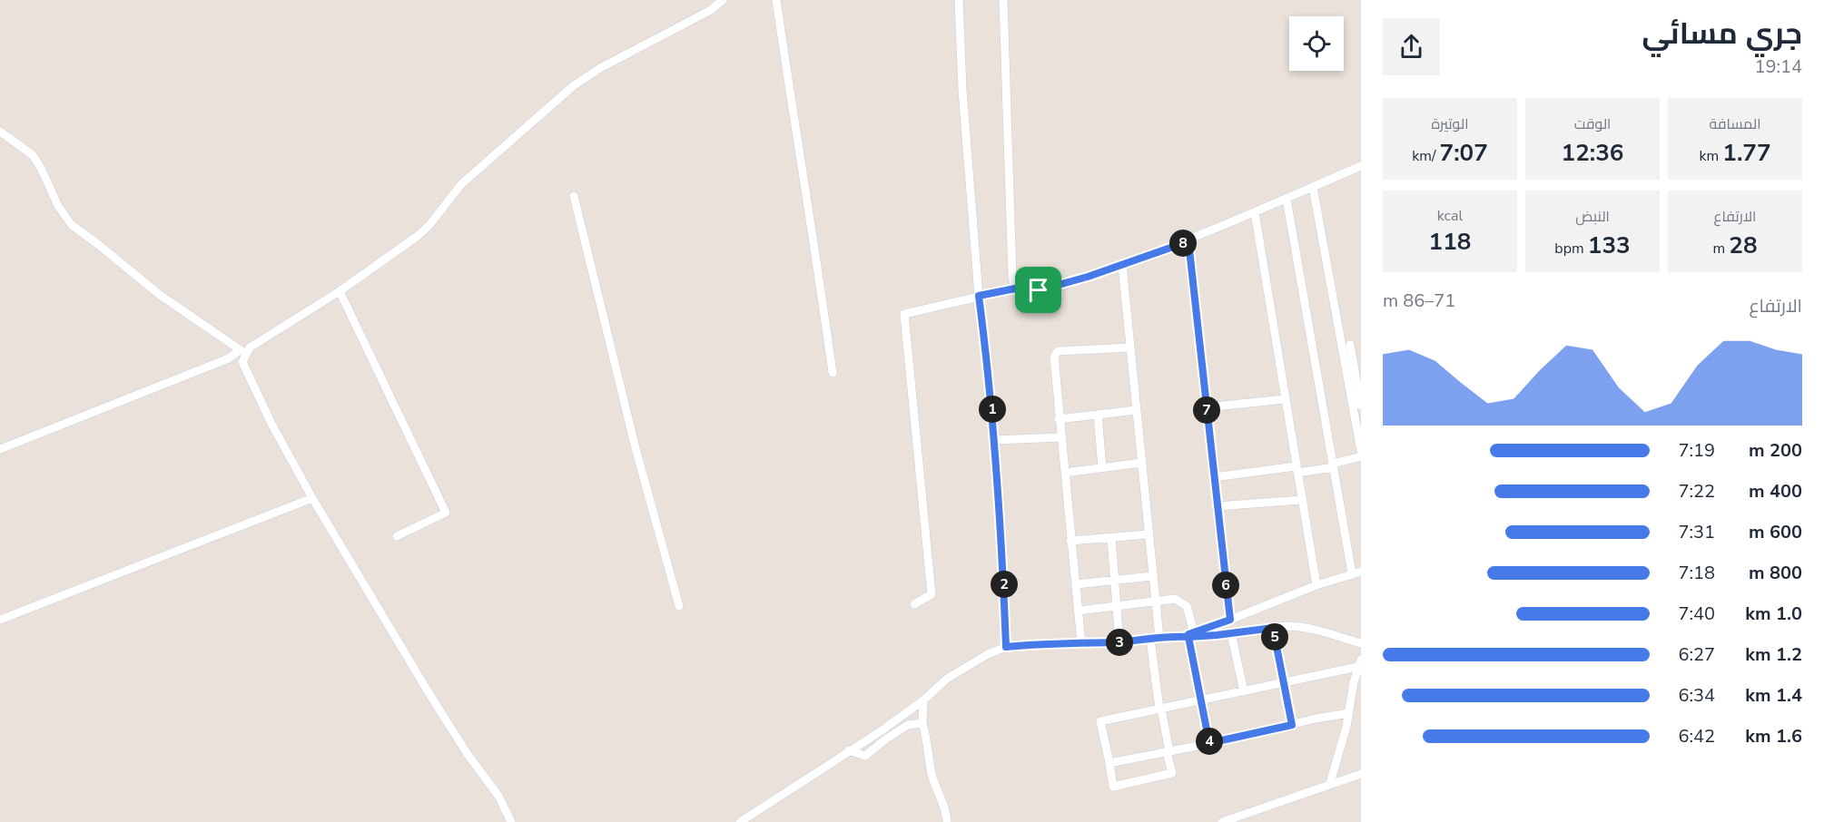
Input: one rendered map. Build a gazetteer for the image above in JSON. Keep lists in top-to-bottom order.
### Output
{
  "page": {
    "heading": ["جري مسائي", "19:14"],
    "stats": [
      ["المسافة", "1.77 km"],
      ["الوقت", "12:36"],
      ["الوتيرة", "7:07 /km"],
      ["الارتفاع", "28 m"],
      ["النبض", "133 bpm"],
      ["kcal", "118"]
    ],
    "pins": [
      "8",
      "1",
      "7",
      "2",
      "6",
      "5",
      "3",
      "4"
    ],
    "chart": ["الارتفاع", "71–86 m"],
    "list": [
      {
        "name": "200 m",
        "note": "7:19"
      },
      {
        "name": "400 m",
        "note": "7:22"
      },
      {
        "name": "600 m",
        "note": "7:31"
      },
      {
        "name": "800 m",
        "note": "7:18"
      },
      {
        "name": "1.0 km",
        "note": "7:40"
      },
      {
        "name": "1.2 km",
        "note": "6:27"
      },
      {
        "name": "1.4 km",
        "note": "6:34"
      },
      {
        "name": "1.6 km",
        "note": "6:42"
      }
    ]
  }
}
